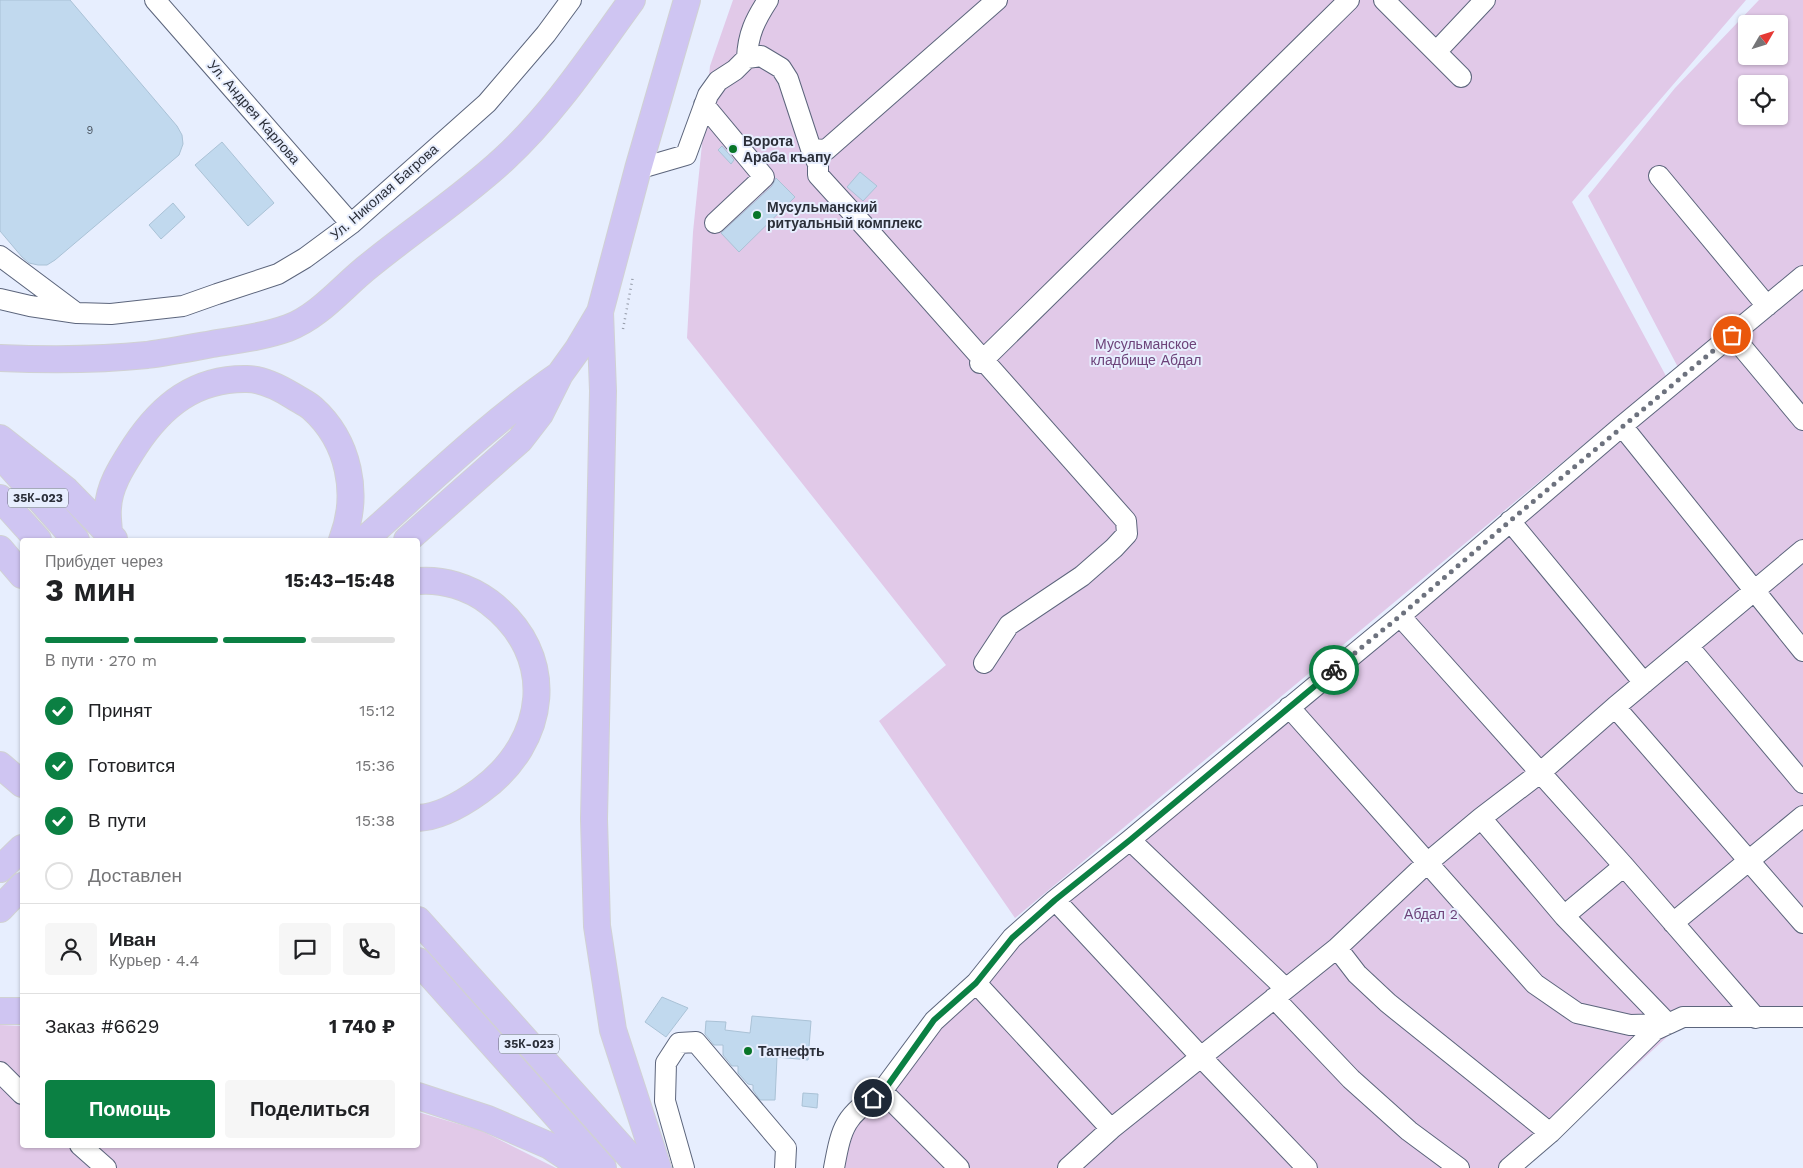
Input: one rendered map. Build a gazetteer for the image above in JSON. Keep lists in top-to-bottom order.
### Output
{
  "streets": {
    "main road": ["35К-023"],
    "street": ["Ул. Андрея Карлова", "Ул. Николая Багрова"]
  },
  "crossings": [
    ["Ул. Андрея Карлова", "Ул. Николая Багрова"]
  ],
  "parks": ["Мусульманское кладбище Абдал", "Абдал 2"],
  "places": ["Ворота Араба къапу", "Мусульманский ритуальный комплекс", "Татнефть"],
  "house_numbers": ["9"],
  "north": "top right",
  "page": {
    "heading": ["3 мин", "Прибудет через", "15:43–15:48"],
    "panel": [
      "Иван",
      "Курьер · 4.4",
      "Заказ #6629",
      "1 740 ₽"
    ],
    "bar": "В пути · 270 m",
    "list": [
      ["Принят", "15:12"],
      ["Готовится", "15:36"],
      ["В пути", "15:38"],
      "Доставлен"
    ],
    "buttons": ["Помощь", "Поделиться"]
  }
}
